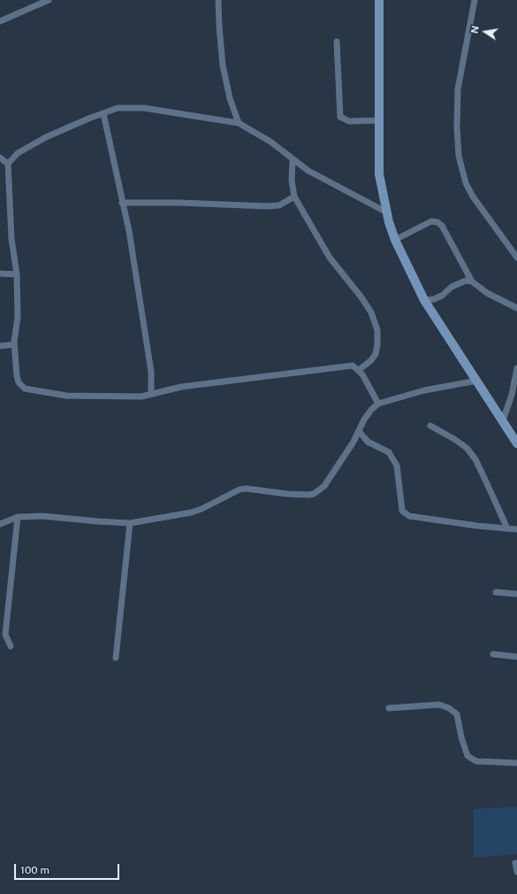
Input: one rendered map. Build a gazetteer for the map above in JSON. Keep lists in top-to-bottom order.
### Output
{
  "scale_bar": "100 m",
  "north": "left"
}
